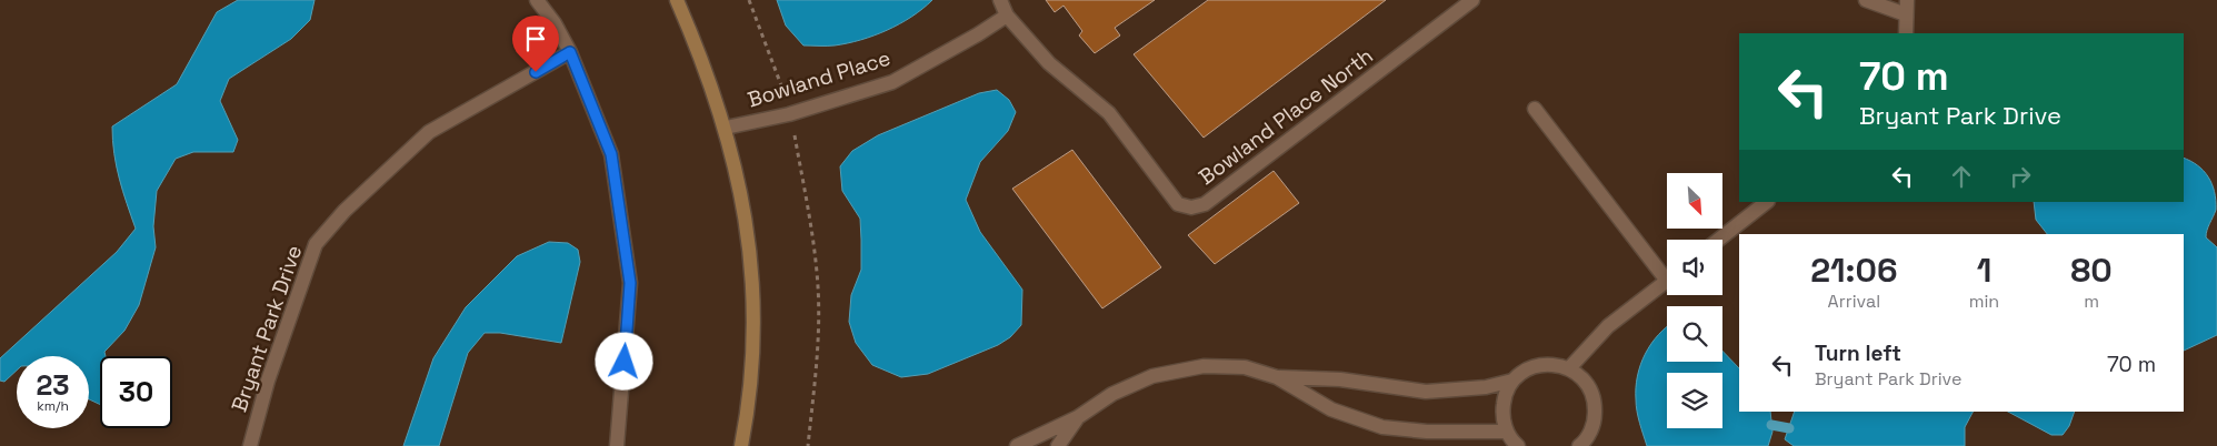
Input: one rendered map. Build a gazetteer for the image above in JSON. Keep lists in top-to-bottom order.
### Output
{
  "streets": {
    "street": ["Bowland Place", "Bowland Place North", "Bryant Park Drive"]
  },
  "crossings": [
    ["Bowland Place", "Bowland Place North"]
  ],
  "north": "bottom right",
  "page": {
    "turn": ["70 m", "Bryant Park Drive"],
    "eta": [
      "21:06",
      "Arrival",
      "1",
      "min",
      "80",
      "m"
    ],
    "list": [
      {
        "name": "Turn left",
        "note": "Bryant Park Drive",
        "value": "70 m"
      }
    ],
    "speed": "23 km/h",
    "limit": "30"
  }
}
